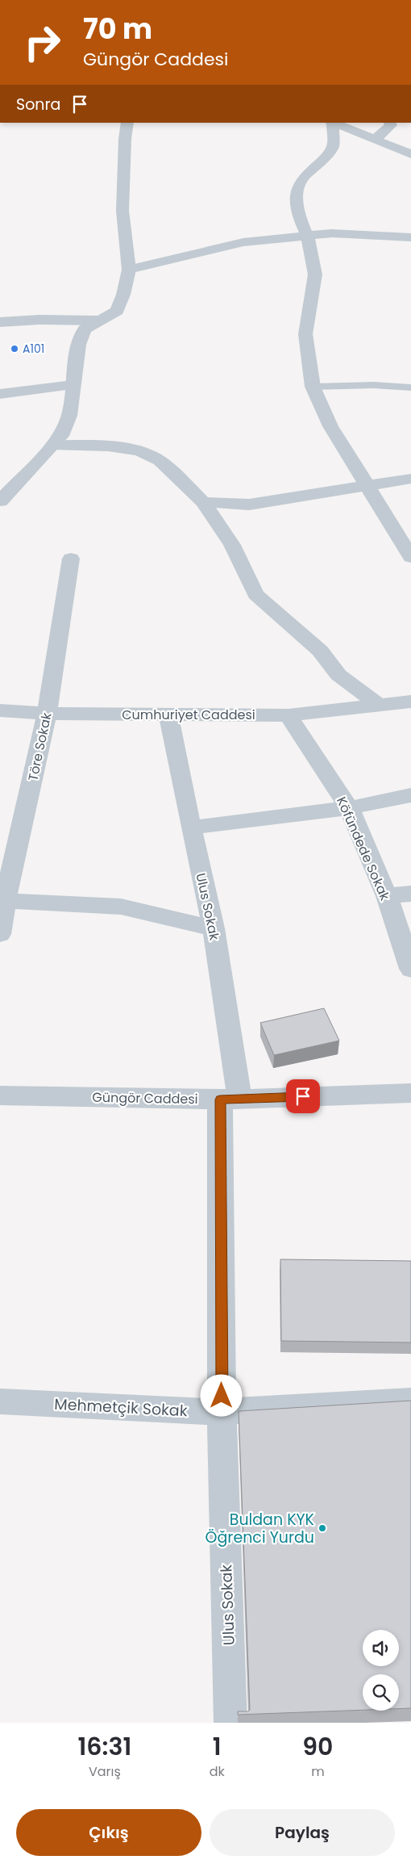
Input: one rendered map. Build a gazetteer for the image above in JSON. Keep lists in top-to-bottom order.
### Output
{
  "streets": {
    "street": [
      "Cumhuriyet Caddesi",
      "Töre Sokak",
      "Köfündede Sokak",
      "Ulus Sokak",
      "Güngör Caddesi",
      "Mehmetçik Sokak"
    ]
  },
  "crossings": [
    ["Cumhuriyet Caddesi", "Töre Sokak"],
    ["Cumhuriyet Caddesi", "Köfündede Sokak"],
    ["Cumhuriyet Caddesi", "Ulus Sokak"],
    ["Ulus Sokak", "Güngör Caddesi"],
    ["Ulus Sokak", "Mehmetçik Sokak"]
  ],
  "places": ["A101", "Buldan KYK Öğrenci Yurdu"],
  "page": {
    "turn": ["70 m", "Güngör Caddesi"],
    "then": "Sonra",
    "eta": [
      "16:31",
      "Varış",
      "1",
      "dk",
      "90",
      "m"
    ],
    "buttons": ["Çıkış", "Paylaş"]
  }
}
